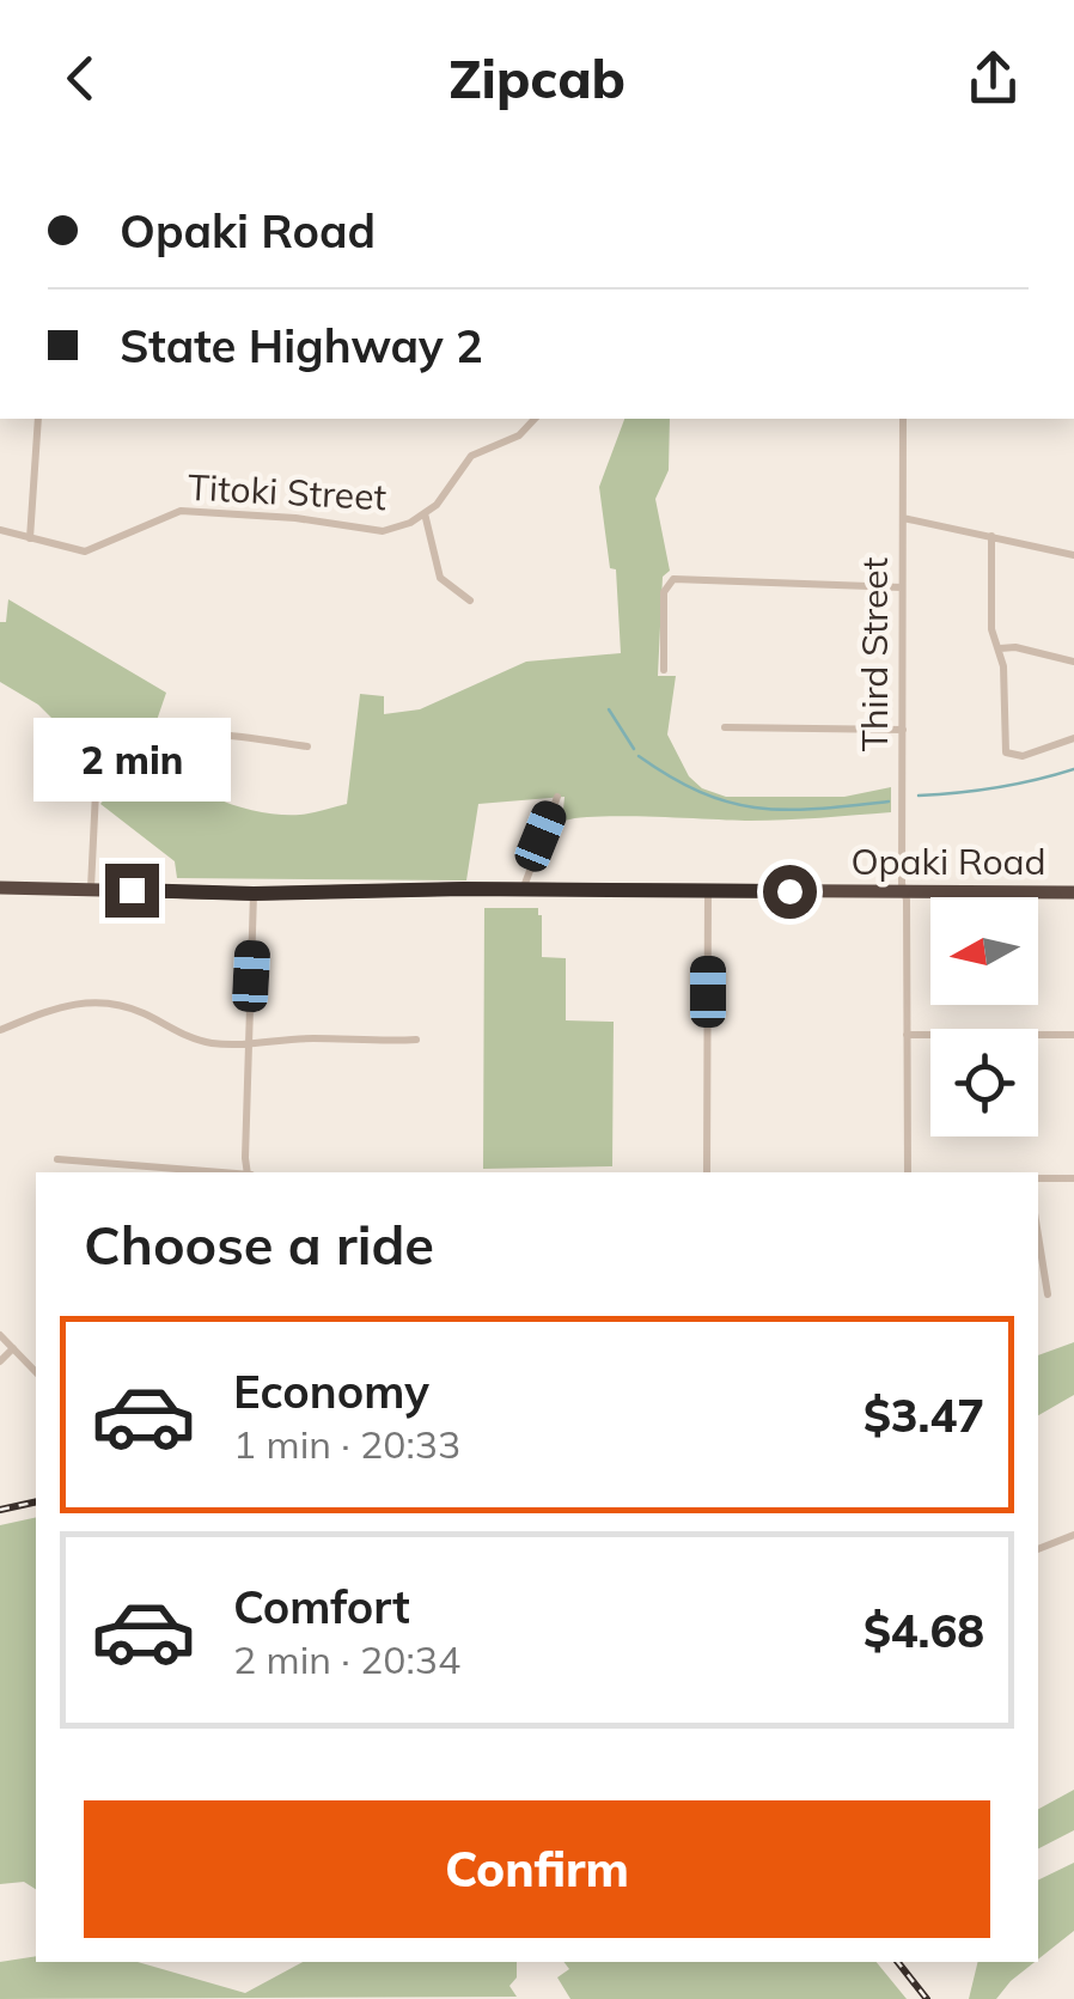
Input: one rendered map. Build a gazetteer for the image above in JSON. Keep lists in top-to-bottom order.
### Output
{
  "streets": {
    "highway": ["Opaki Road"],
    "street": ["Titoki Street", "Third Street"]
  },
  "crossings": [
    ["Third Street", "Opaki Road"]
  ],
  "north": "left",
  "page": {
    "header": "Zipcab",
    "banner": ["Opaki Road", "State Highway 2"],
    "bubble": "2 min",
    "heading": "Choose a ride",
    "list": [
      {
        "name": "Economy",
        "note": "1 min · 20:33",
        "value": "$3.47"
      },
      {
        "name": "Comfort",
        "note": "2 min · 20:34",
        "value": "$4.68"
      }
    ],
    "buttons": "Confirm"
  }
}
